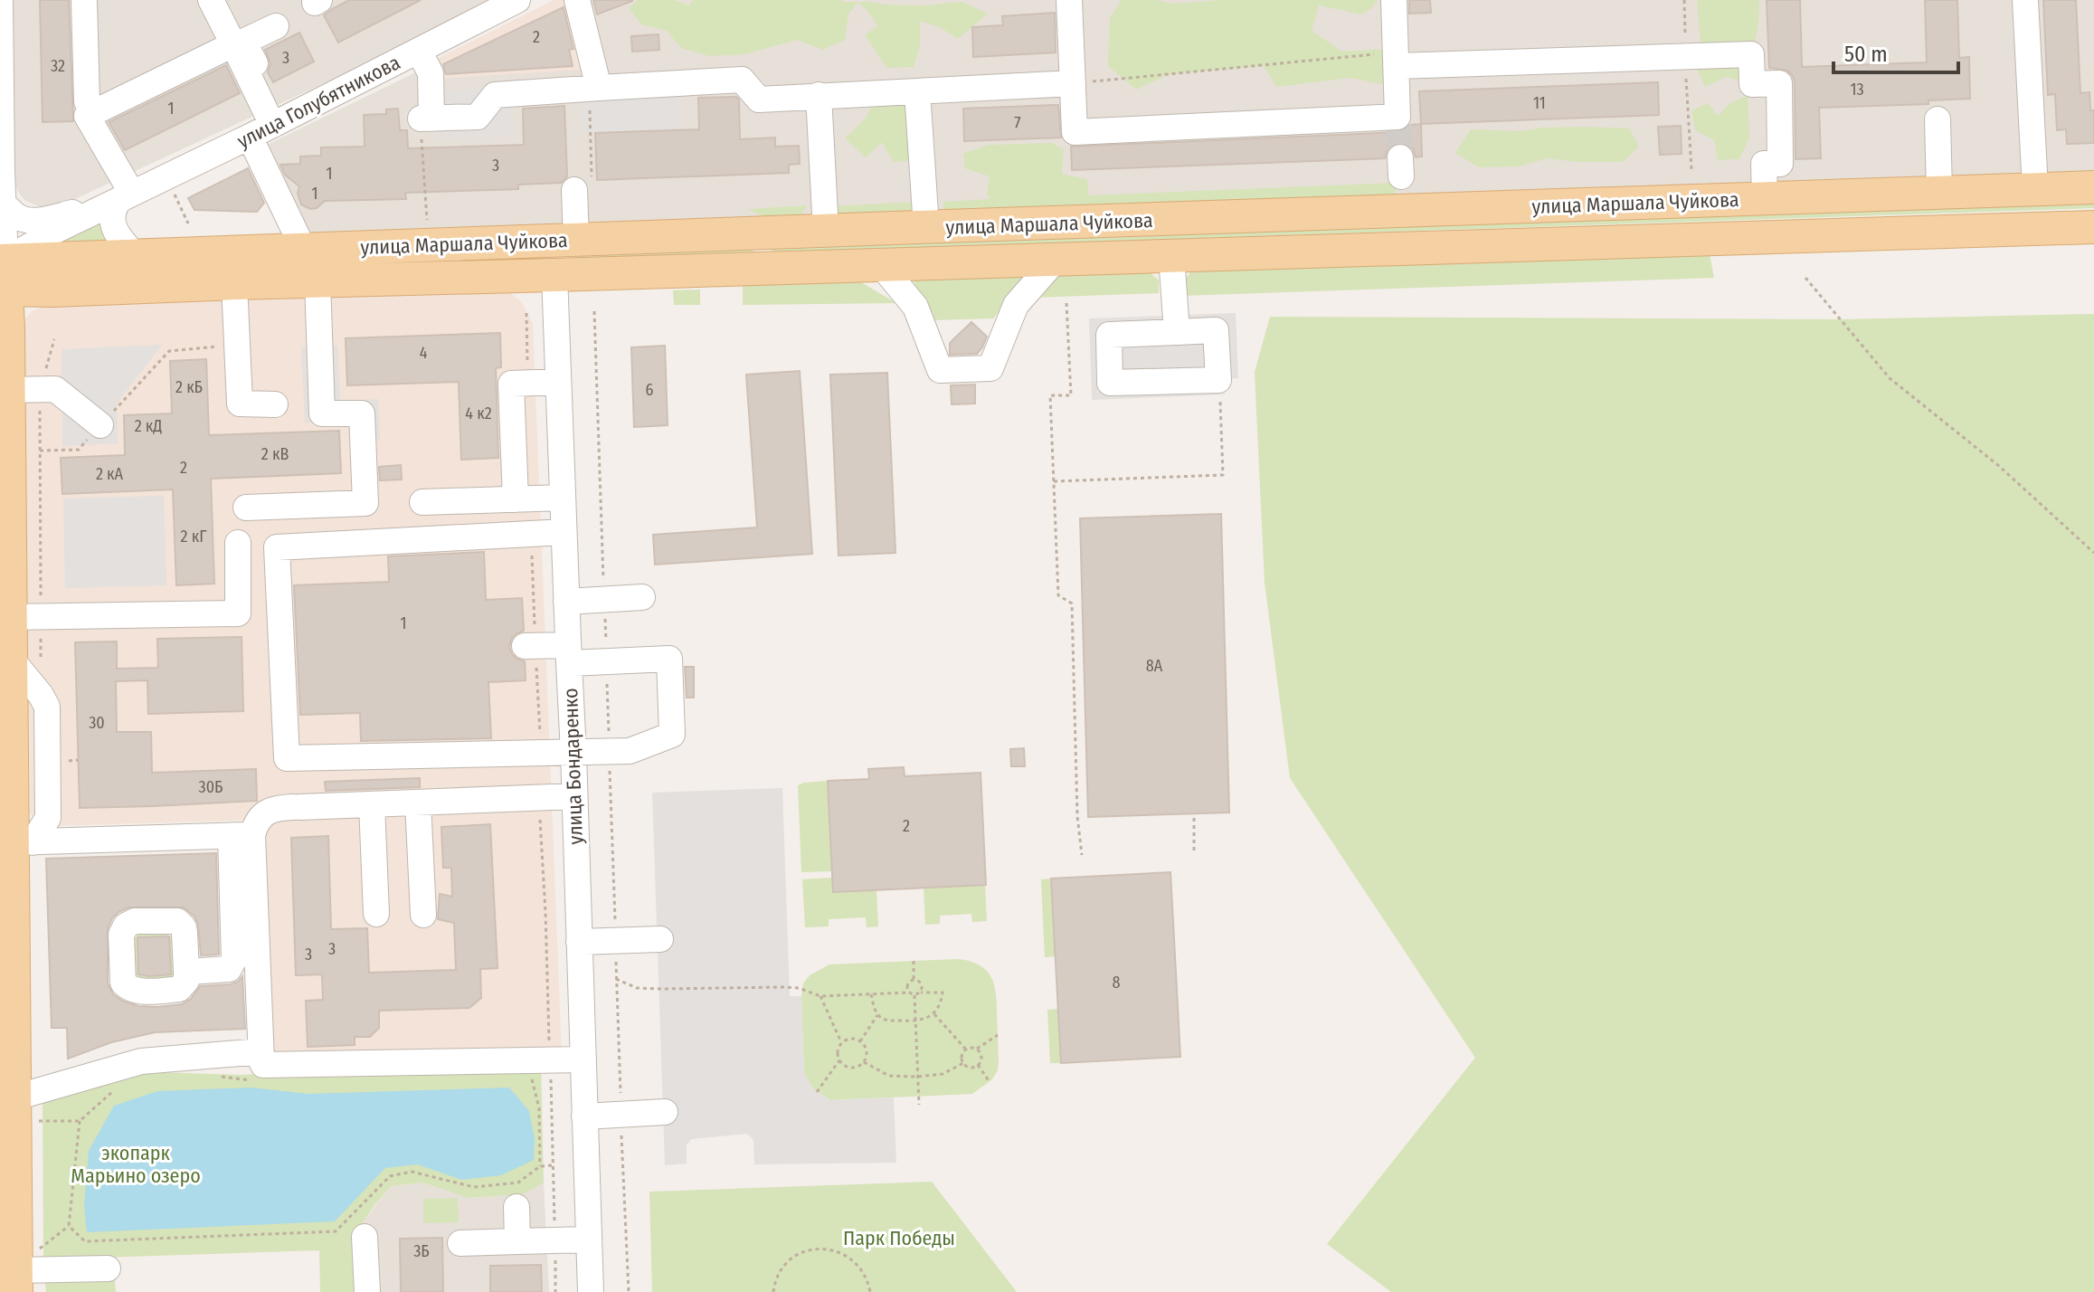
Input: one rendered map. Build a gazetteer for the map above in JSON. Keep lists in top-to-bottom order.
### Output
{
  "streets": {
    "main road": ["улица Маршала Чуйкова", "улица Бондаренко"],
    "street": ["улица Голубятникова"]
  },
  "crossings": [
    ["улица Голубятникова", "улица Маршала Чуйкова"],
    ["улица Маршала Чуйкова", "улица Бондаренко"]
  ],
  "parks": ["экопарк Марьино озеро", "Парк Победы"],
  "house_numbers": [
    "2",
    "3",
    "32",
    "13",
    "11",
    "1",
    "7",
    "3",
    "1",
    "1",
    "4",
    "2 кБ",
    "6",
    "4 к2",
    "2 кД",
    "2 кВ",
    "2",
    "2 кА",
    "2 кГ",
    "1",
    "8А",
    "30",
    "30Б",
    "2",
    "3",
    "3",
    "8",
    "3Б"
  ],
  "scale_bar": "50 m"
}
